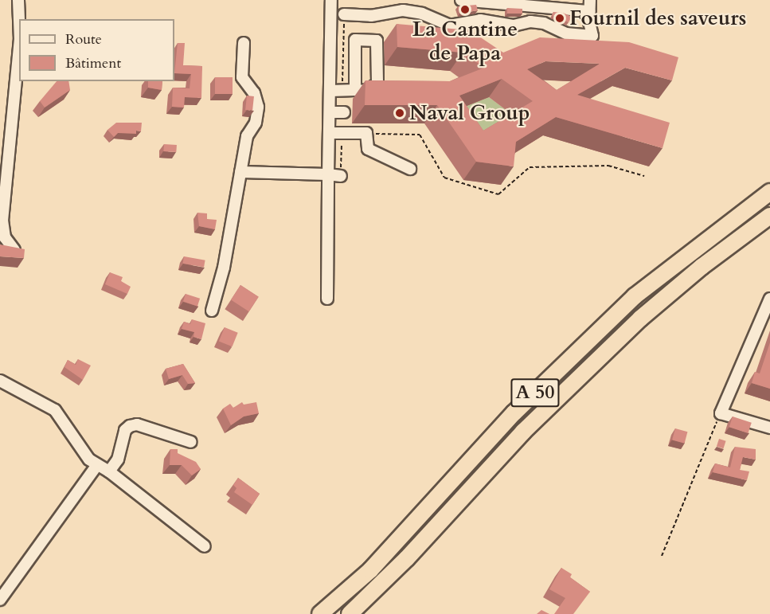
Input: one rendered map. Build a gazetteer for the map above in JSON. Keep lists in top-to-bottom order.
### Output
{
  "streets": {
    "highway": ["A 50"]
  },
  "places": ["La Cantine de Papa", "Fournil des saveurs", "Naval Group"],
  "legend": ["Route", "Bâtiment"]
}
